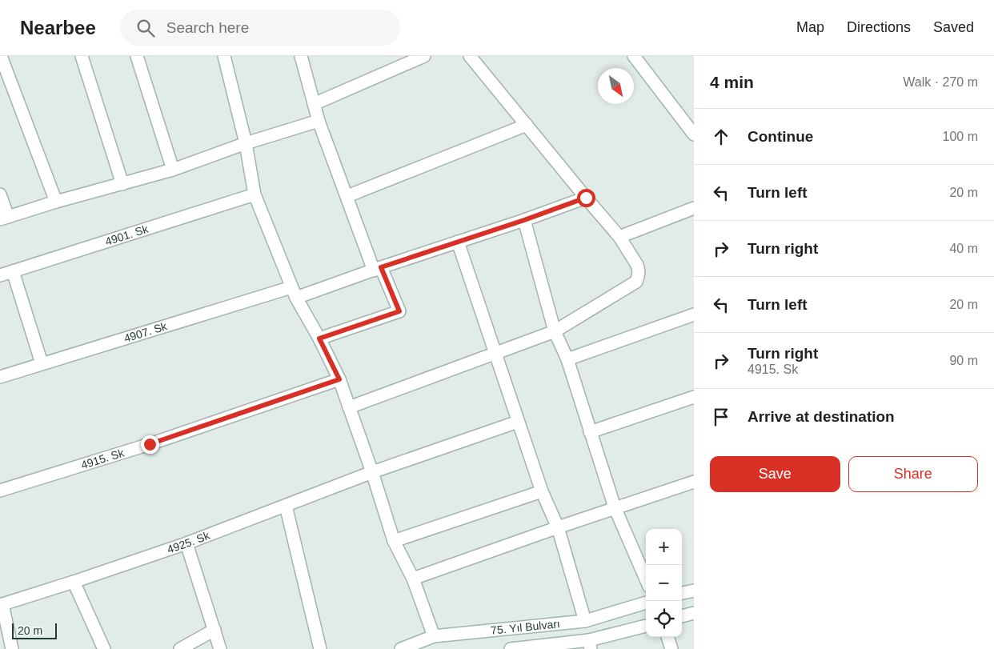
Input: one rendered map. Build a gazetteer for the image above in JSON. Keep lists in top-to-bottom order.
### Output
{
  "streets": {
    "street": [
      "4901. Sk",
      "4907. Sk",
      "4915. Sk",
      "4925. Sk",
      "75. Yıl Bulvarı"
    ]
  },
  "scale_bar": "20 m",
  "north": "bottom right",
  "page": {
    "header": "Nearbee",
    "search": "Search here",
    "nav": ["Map", "Directions", "Saved"],
    "heading": ["4 min", "Walk · 270 m"],
    "list": [
      ["Continue", "100 m"],
      ["Turn left", "20 m"],
      ["Turn right", "40 m"],
      ["Turn left", "20 m"],
      ["Turn right", "4915. Sk", "90 m"],
      "Arrive at destination"
    ],
    "buttons": ["Save", "Share"],
    "map_buttons": ["+", "−"],
    "scale": "20 m"
  }
}
